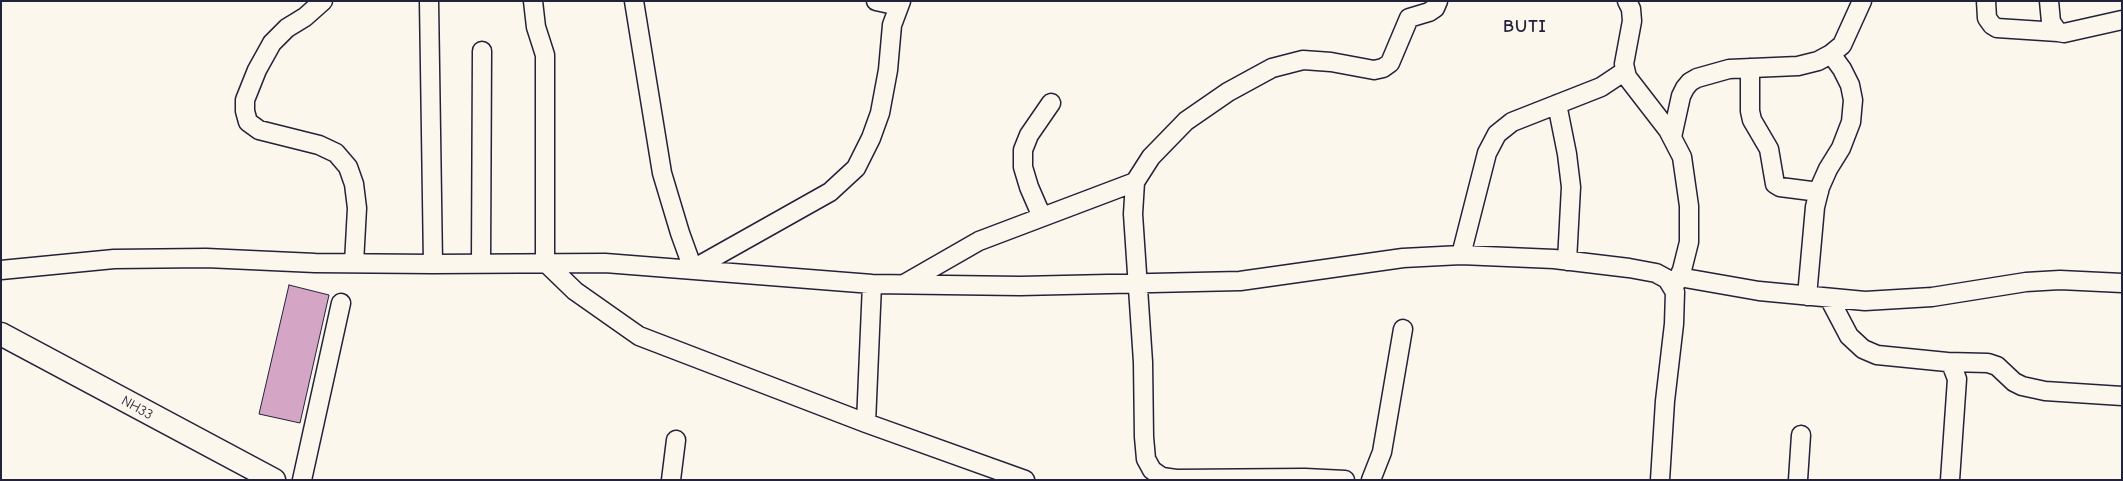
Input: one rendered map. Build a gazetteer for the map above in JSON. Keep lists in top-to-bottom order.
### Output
{
  "streets": {
    "main road": ["NH33"]
  },
  "districts": ["BUTI"]
}
